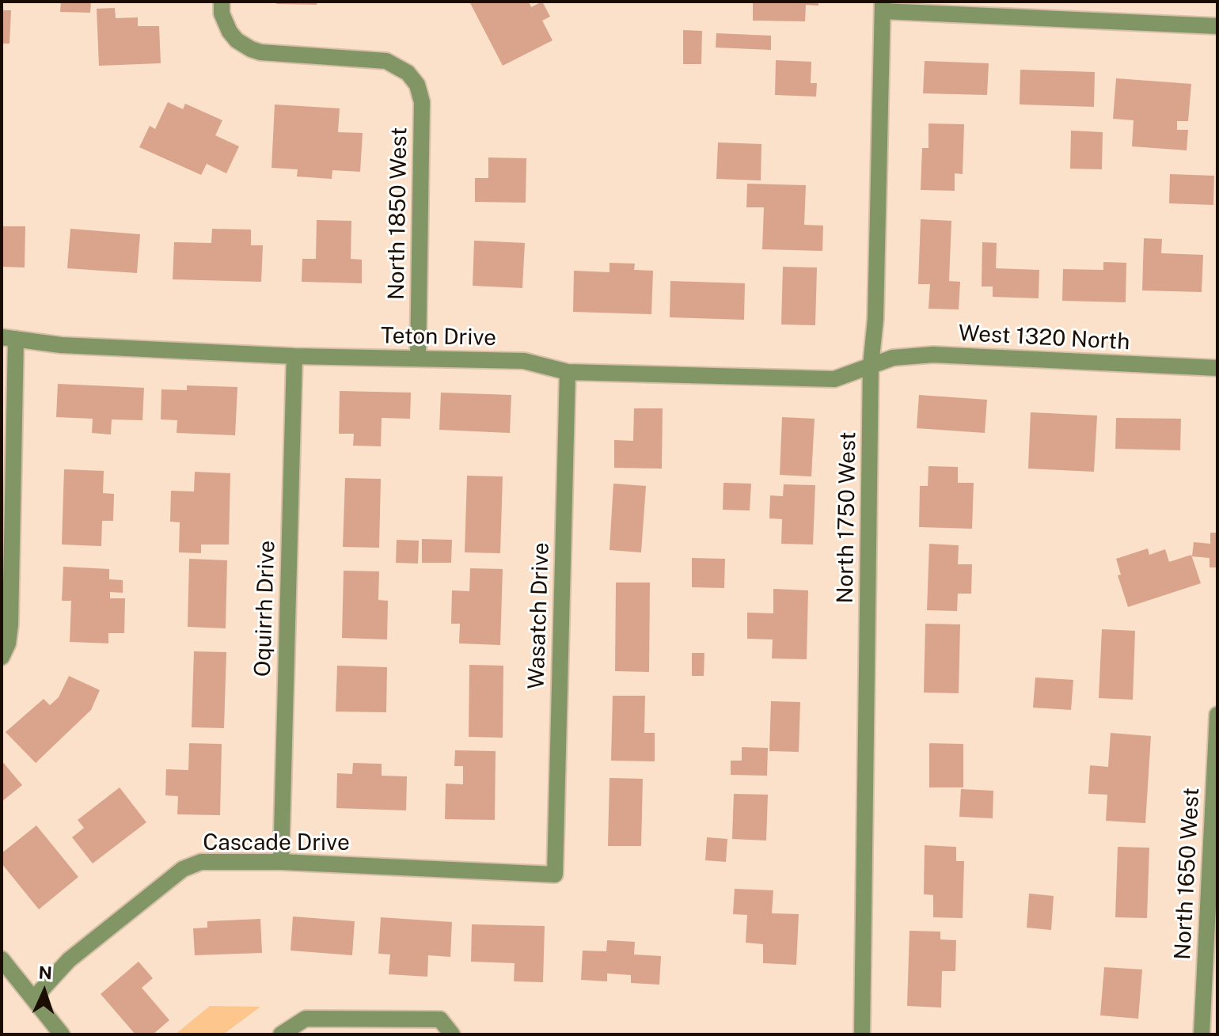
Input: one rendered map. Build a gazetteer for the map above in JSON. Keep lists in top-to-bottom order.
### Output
{
  "streets": {
    "street": [
      "North 1850 West",
      "Teton Drive",
      "West 1320 North",
      "North 1750 West",
      "Oquirrh Drive",
      "Wasatch Drive",
      "Cascade Drive",
      "North 1650 West"
    ]
  },
  "crossings": [
    ["North 1850 West", "Teton Drive"],
    ["Teton Drive", "West 1320 North"],
    ["Teton Drive", "North 1750 West"],
    ["Teton Drive", "Oquirrh Drive"],
    ["Teton Drive", "Wasatch Drive"],
    ["West 1320 North", "North 1750 West"],
    ["Oquirrh Drive", "Cascade Drive"],
    ["Wasatch Drive", "Cascade Drive"]
  ],
  "north": "top"
}
